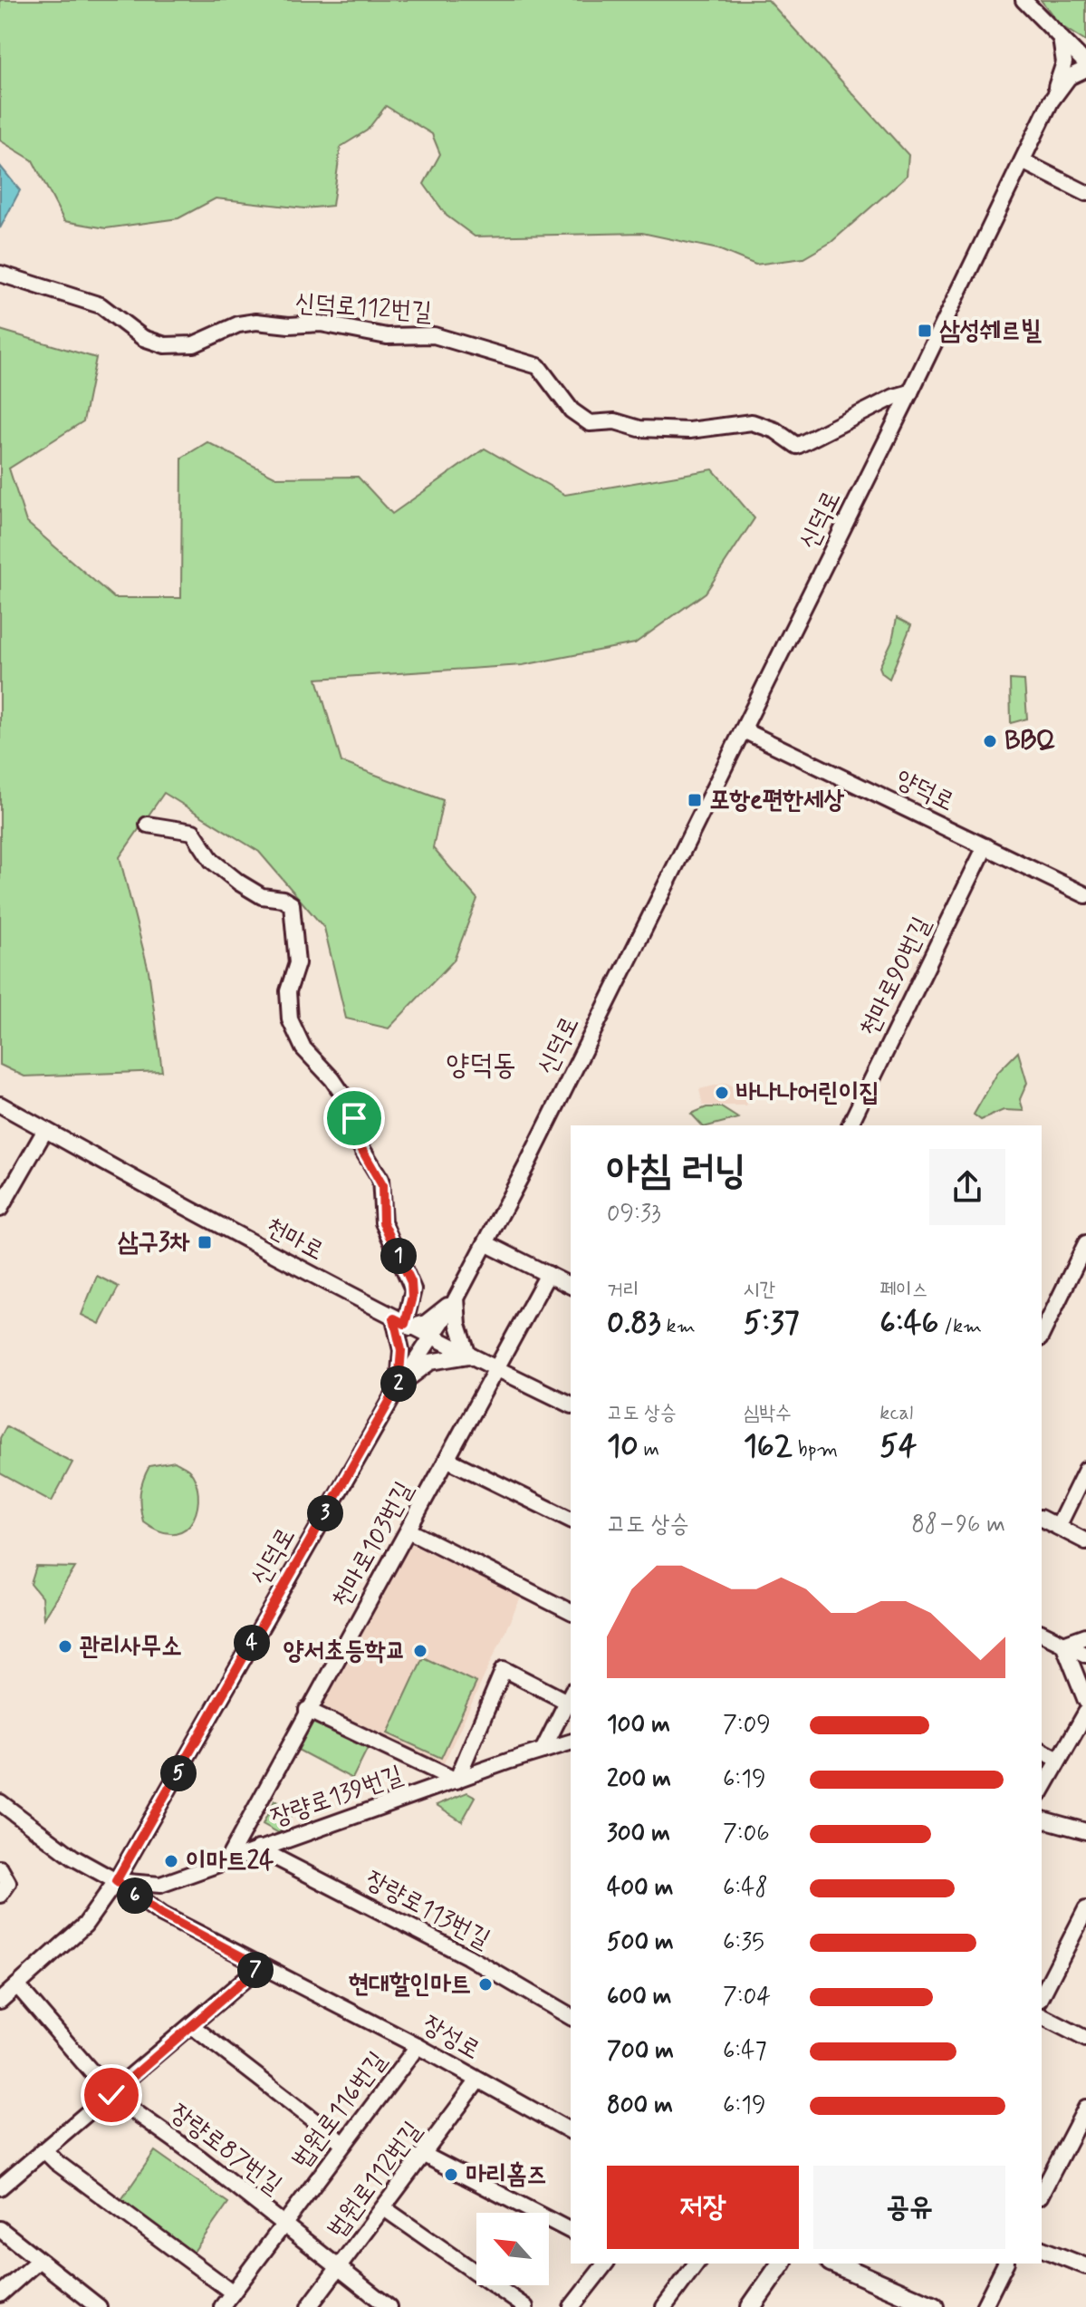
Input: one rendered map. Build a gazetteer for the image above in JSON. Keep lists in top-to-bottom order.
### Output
{
  "streets": {
    "street": [
      "신덕로112번길",
      "신덕로",
      "양덕로",
      "천마로90번길",
      "천마로",
      "천마로103번길",
      "장량로139번길",
      "장량로113번길",
      "장성로",
      "법원로116번길",
      "장량로87번길",
      "법원로112번길"
    ]
  },
  "crossings": [
    ["신덕로112번길", "신덕로"],
    ["신덕로", "양덕로"],
    ["신덕로", "천마로"],
    ["신덕로", "장량로139번길"],
    ["신덕로", "장성로"],
    ["신덕로", "장량로87번길"],
    ["양덕로", "천마로90번길"],
    ["천마로", "천마로103번길"],
    ["천마로103번길", "장량로139번길"],
    ["장량로139번길", "장량로113번길"],
    ["장량로139번길", "장성로"],
    ["장성로", "법원로116번길"],
    ["장성로", "법원로112번길"],
    ["법원로116번길", "장량로87번길"],
    ["장량로87번길", "법원로112번길"]
  ],
  "districts": ["양덕동"],
  "places": {
    "transit": ["삼성쉐르빌", "포항e편한세상", "삼구3차"],
    "other": [
      "BBQ",
      "바나나어린이집",
      "관리사무소",
      "양서초등학교",
      "이마트24",
      "현대할인마트",
      "마리홈즈"
    ]
  },
  "north": "top left",
  "page": {
    "heading": ["아침 러닝", "09:33"],
    "pins": [
      "1",
      "2",
      "3",
      "4",
      "5",
      "6",
      "7"
    ],
    "stats": [
      ["거리", "0.83 km"],
      ["시간", "5:37"],
      ["페이스", "6:46 /km"],
      ["고도 상승", "10 m"],
      ["심박수", "162 bpm"],
      ["kcal", "54"]
    ],
    "chart": ["고도 상승", "88–96 m"],
    "list": [
      {
        "name": "100 m",
        "note": "7:09"
      },
      {
        "name": "200 m",
        "note": "6:19"
      },
      {
        "name": "300 m",
        "note": "7:06"
      },
      {
        "name": "400 m",
        "note": "6:48"
      },
      {
        "name": "500 m",
        "note": "6:35"
      },
      {
        "name": "600 m",
        "note": "7:04"
      },
      {
        "name": "700 m",
        "note": "6:47"
      },
      {
        "name": "800 m",
        "note": "6:19"
      }
    ],
    "buttons": ["저장", "공유"]
  }
}
